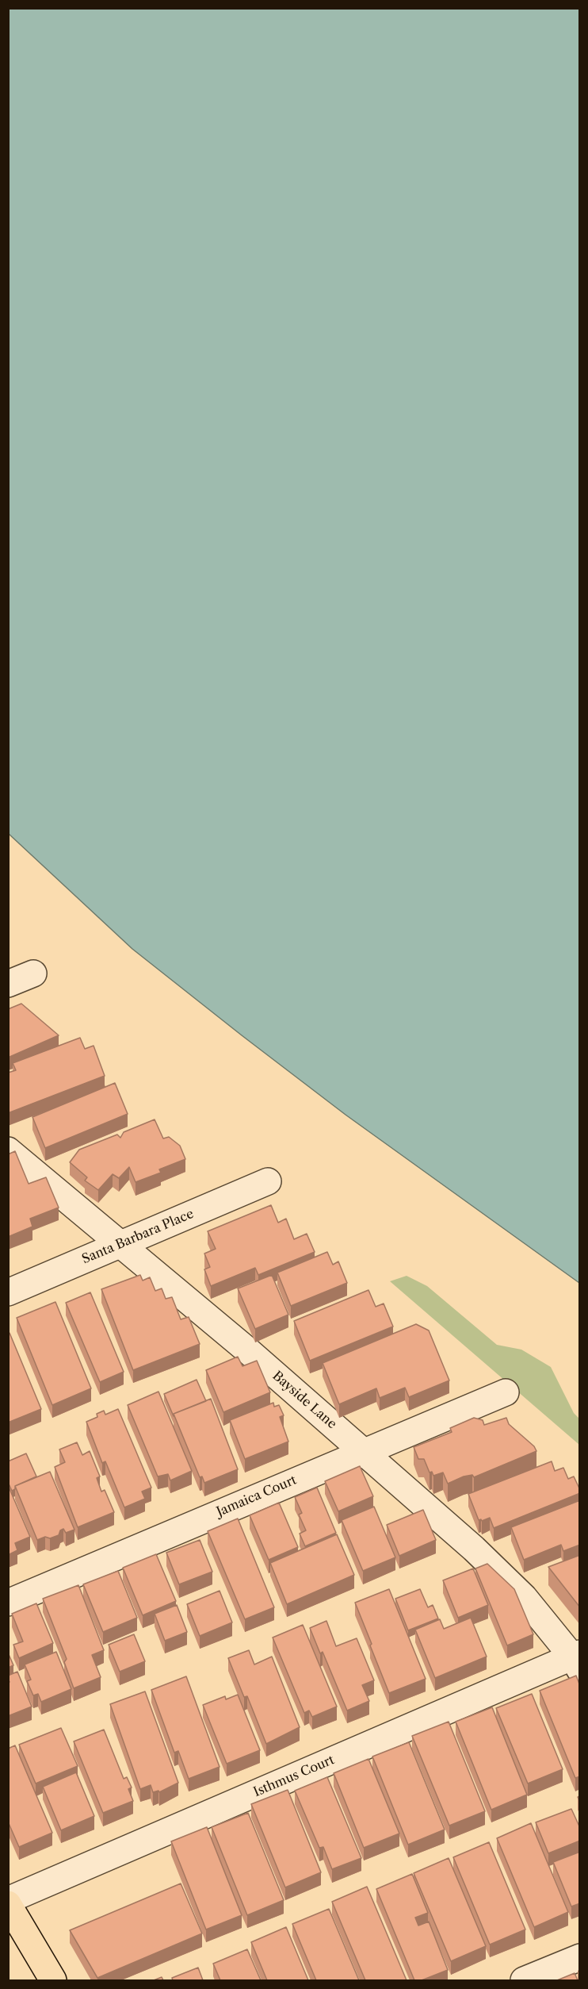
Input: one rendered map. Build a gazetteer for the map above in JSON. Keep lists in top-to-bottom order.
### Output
{
  "streets": {
    "street": [
      "Santa Barbara Place",
      "Bayside Lane",
      "Jamaica Court",
      "Isthmus Court"
    ]
  },
  "crossings": [
    ["Santa Barbara Place", "Bayside Lane"],
    ["Bayside Lane", "Jamaica Court"],
    ["Bayside Lane", "Isthmus Court"]
  ]
}
